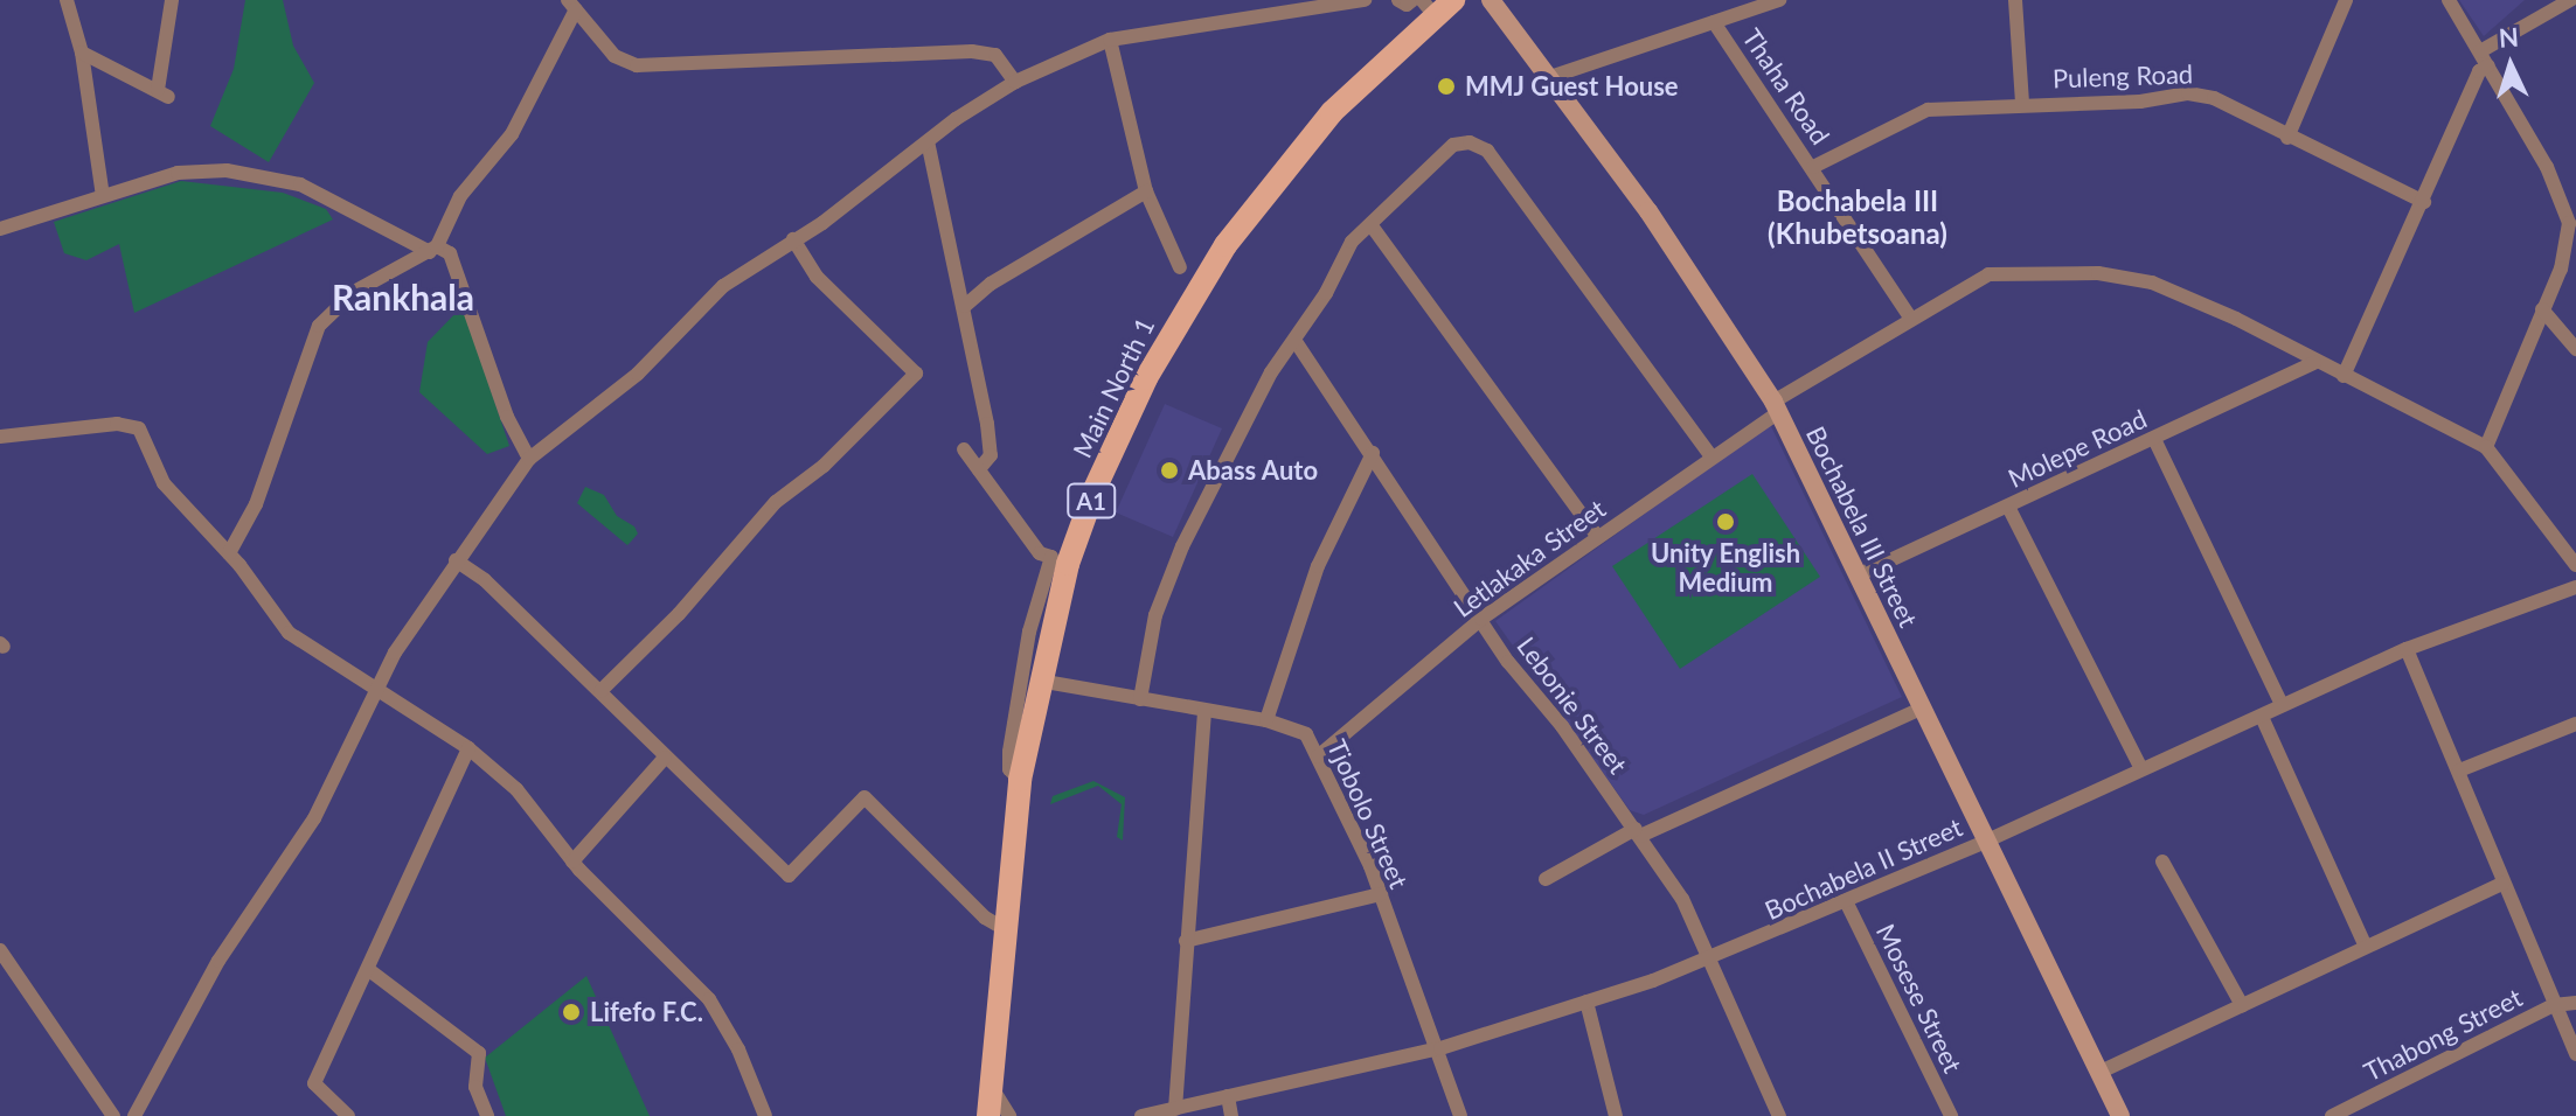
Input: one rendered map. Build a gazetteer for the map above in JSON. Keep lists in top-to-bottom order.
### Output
{
  "streets": {
    "main road": ["Main North 1", "A1"],
    "street": [
      "Puleng Road",
      "Thaha Road",
      "Molepe Road",
      "Bochabela III Street",
      "Letlakaka Street",
      "Lebonie Street",
      "Tjobolo Street",
      "Bochabela II Street",
      "Mosese Street",
      "Thabong Street"
    ]
  },
  "crossings": [
    ["Puleng Road", "Thaha Road"],
    ["Thaha Road", "Letlakaka Street"],
    ["Main North 1", "Tjobolo Street"],
    ["Molepe Road", "Bochabela III Street"],
    ["Molepe Road", "Letlakaka Street"],
    ["Bochabela III Street", "Letlakaka Street"],
    ["Bochabela III Street", "Bochabela II Street"],
    ["Letlakaka Street", "Lebonie Street"],
    ["Letlakaka Street", "Tjobolo Street"],
    ["Lebonie Street", "Bochabela II Street"],
    ["Tjobolo Street", "Bochabela II Street"],
    ["Bochabela II Street", "Mosese Street"]
  ],
  "districts": ["Bochabela III (Khubetsoana)", "Rankhala"],
  "places": [
    "MMJ Guest House",
    "Abass Auto",
    "Unity English Medium",
    "Lifefo F.C."
  ],
  "north": "top"
}
